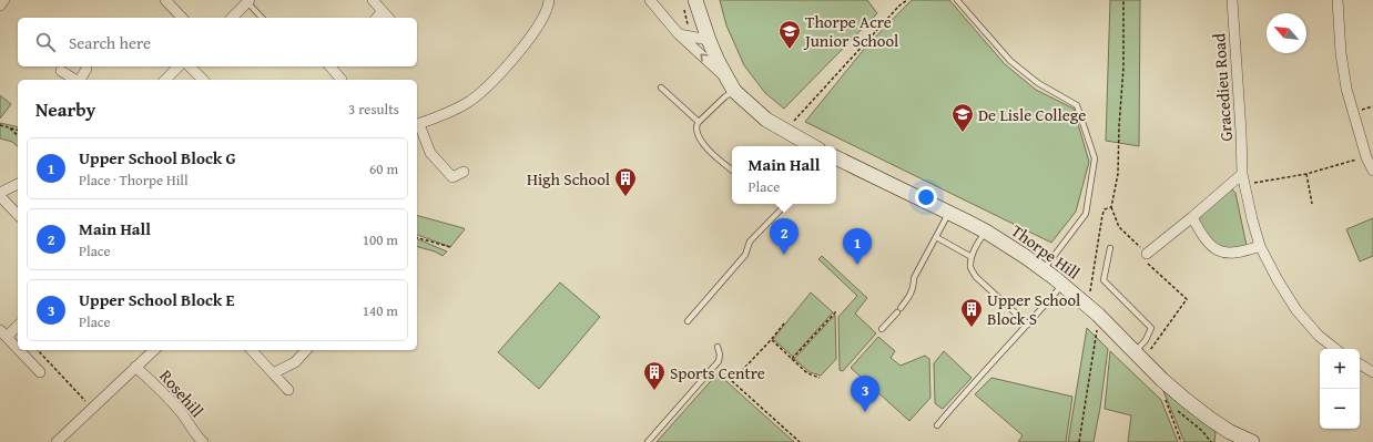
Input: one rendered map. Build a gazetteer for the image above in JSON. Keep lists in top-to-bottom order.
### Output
{
  "streets": {
    "street": ["Gracedieu Road", "Thorpe Hill", "Rosehill"]
  },
  "places": {
    "school or university": ["Thorpe Acre Junior School", "De Lisle College"],
    "building": ["High School", "Upper School Block S", "Sports Centre"]
  },
  "north": "top left",
  "page": {
    "search": "Search here",
    "heading": ["Nearby", "3 results"],
    "list": [
      {
        "mark": "1",
        "name": "Upper School Block G",
        "note": "Place · Thorpe Hill",
        "value": "60 m"
      },
      {
        "mark": "2",
        "name": "Main Hall",
        "note": "Place",
        "value": "100 m"
      },
      {
        "mark": "3",
        "name": "Upper School Block E",
        "note": "Place",
        "value": "140 m"
      }
    ],
    "popup": ["Main Hall", "Place"],
    "pins": ["2", "1", "3"],
    "map_buttons": ["+", "−"]
  }
}
